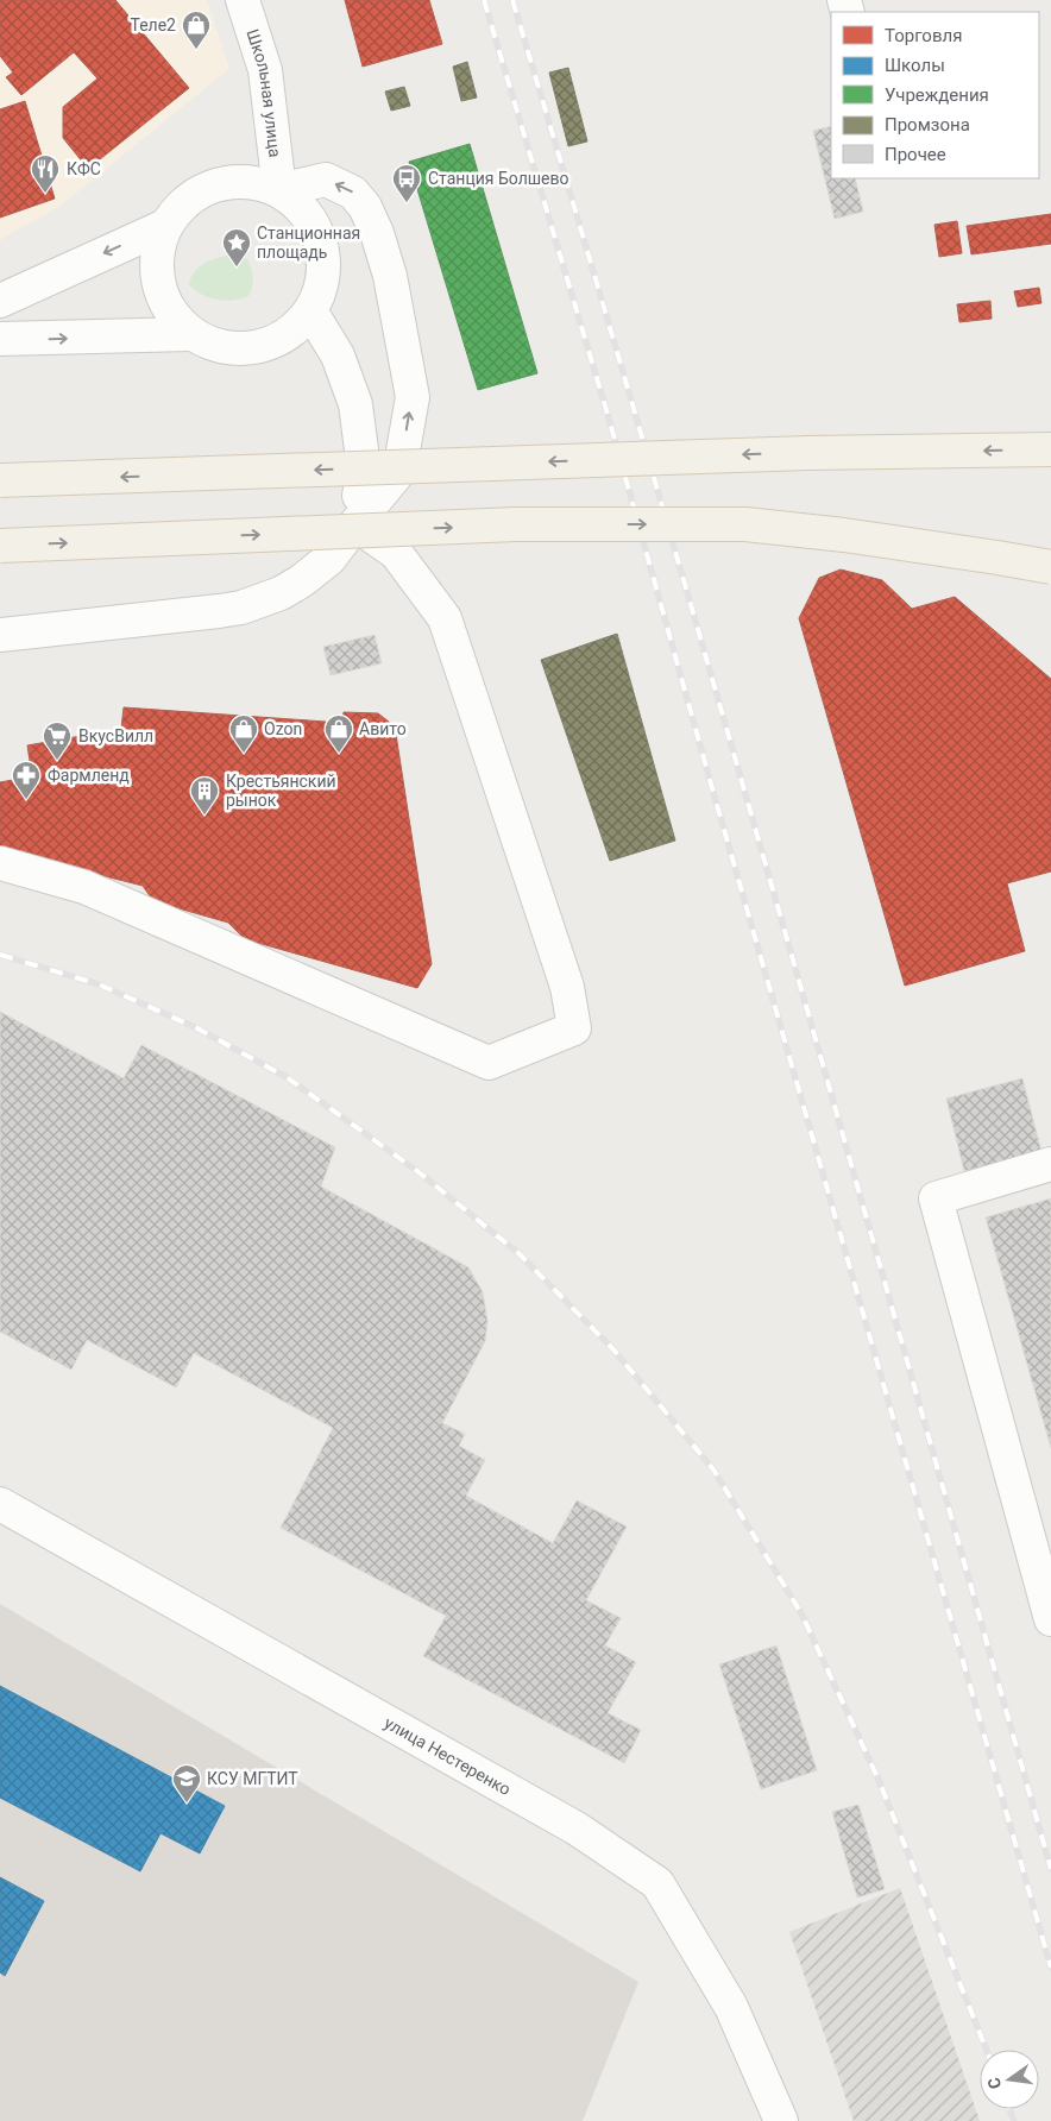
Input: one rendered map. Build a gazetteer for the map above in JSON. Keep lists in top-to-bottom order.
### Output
{
  "streets": {
    "street": ["Школьная улица", "улица Нестеренко"]
  },
  "places": {
    "shop": ["Теле2", "Ozon", "Авито"],
    "restaurant": ["КФС"],
    "bus stop": ["Станция Болшево"],
    "place": ["Станционная площадь"],
    "supermarket": ["ВкусВилл"],
    "pharmacy": ["Фармленд"],
    "building": ["Крестьянский рынок"],
    "school or university": ["КСУ МГТИТ"]
  },
  "legend": [
    "Торговля",
    "Школы",
    "Учреждения",
    "Промзона",
    "Прочее"
  ],
  "north": "left"
}
